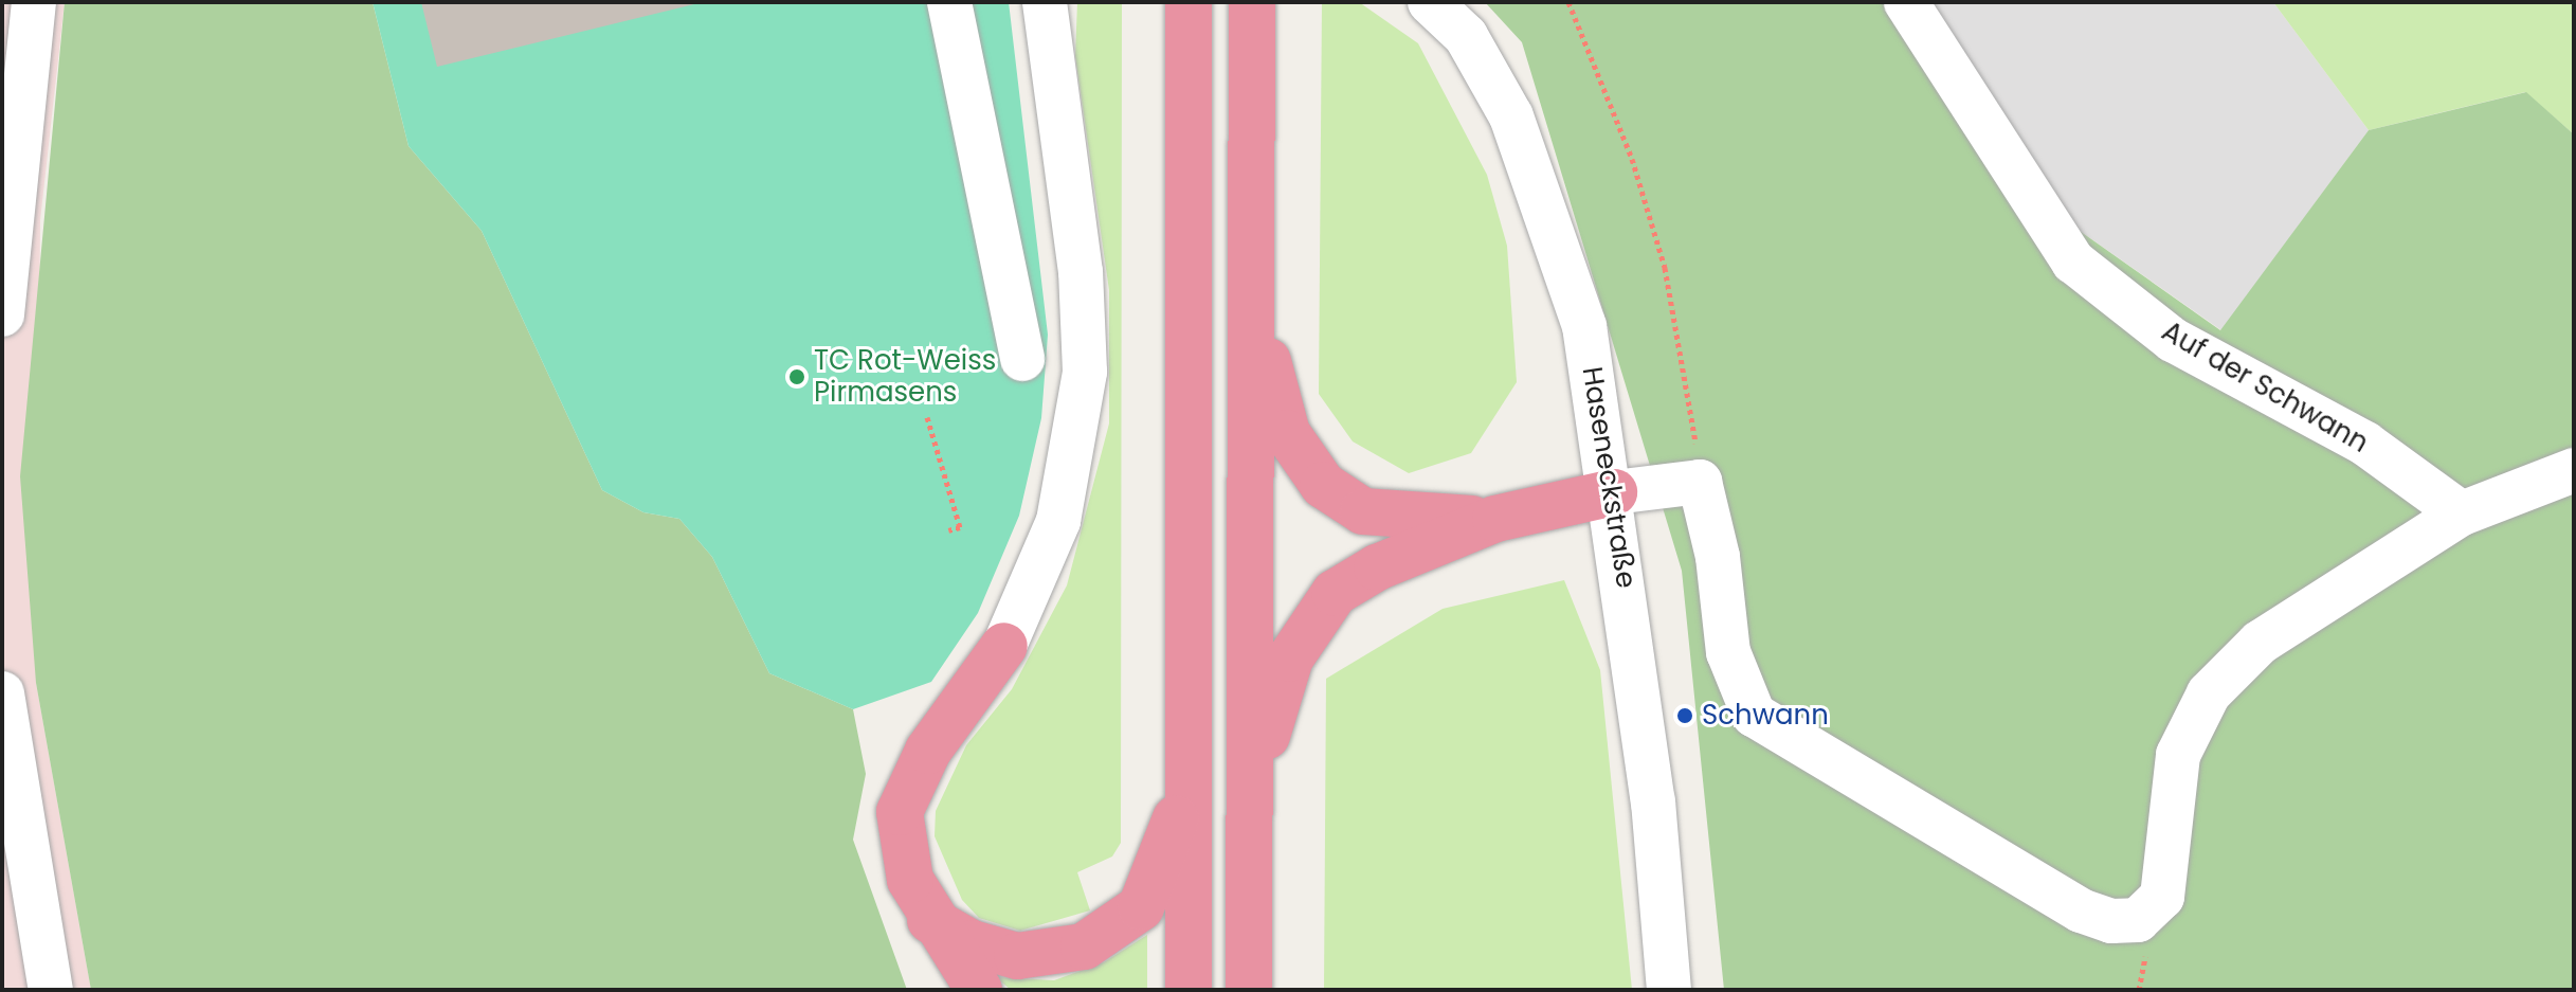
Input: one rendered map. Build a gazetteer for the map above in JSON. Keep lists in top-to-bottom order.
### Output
{
  "streets": {
    "street": ["Auf der Schwann", "Haseneckstraße"]
  },
  "places": ["TC Rot-Weiss Pirmasens", "Schwann"]
}
